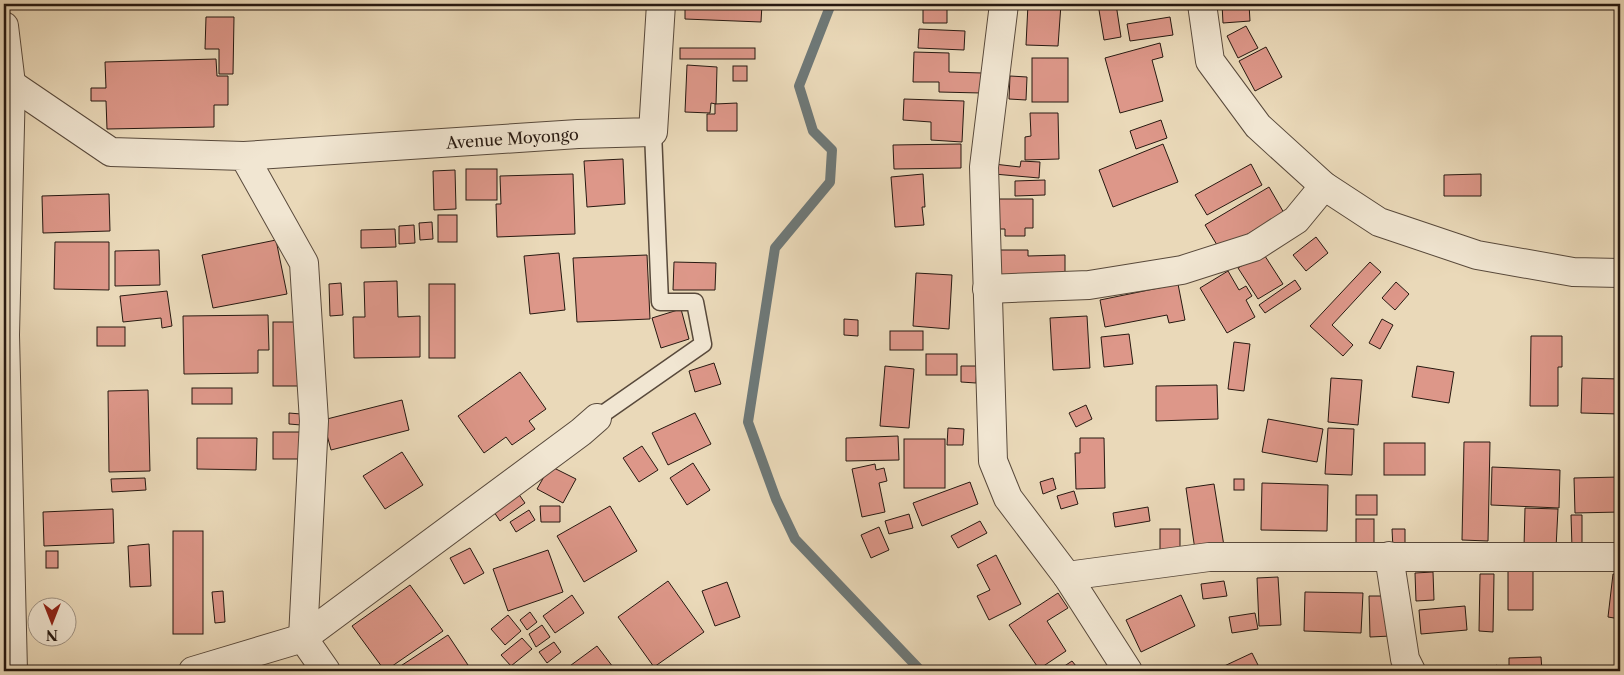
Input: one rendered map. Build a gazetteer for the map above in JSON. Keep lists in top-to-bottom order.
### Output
{
  "streets": {
    "street": ["Avenue Moyongo"]
  },
  "north": "bottom"
}
